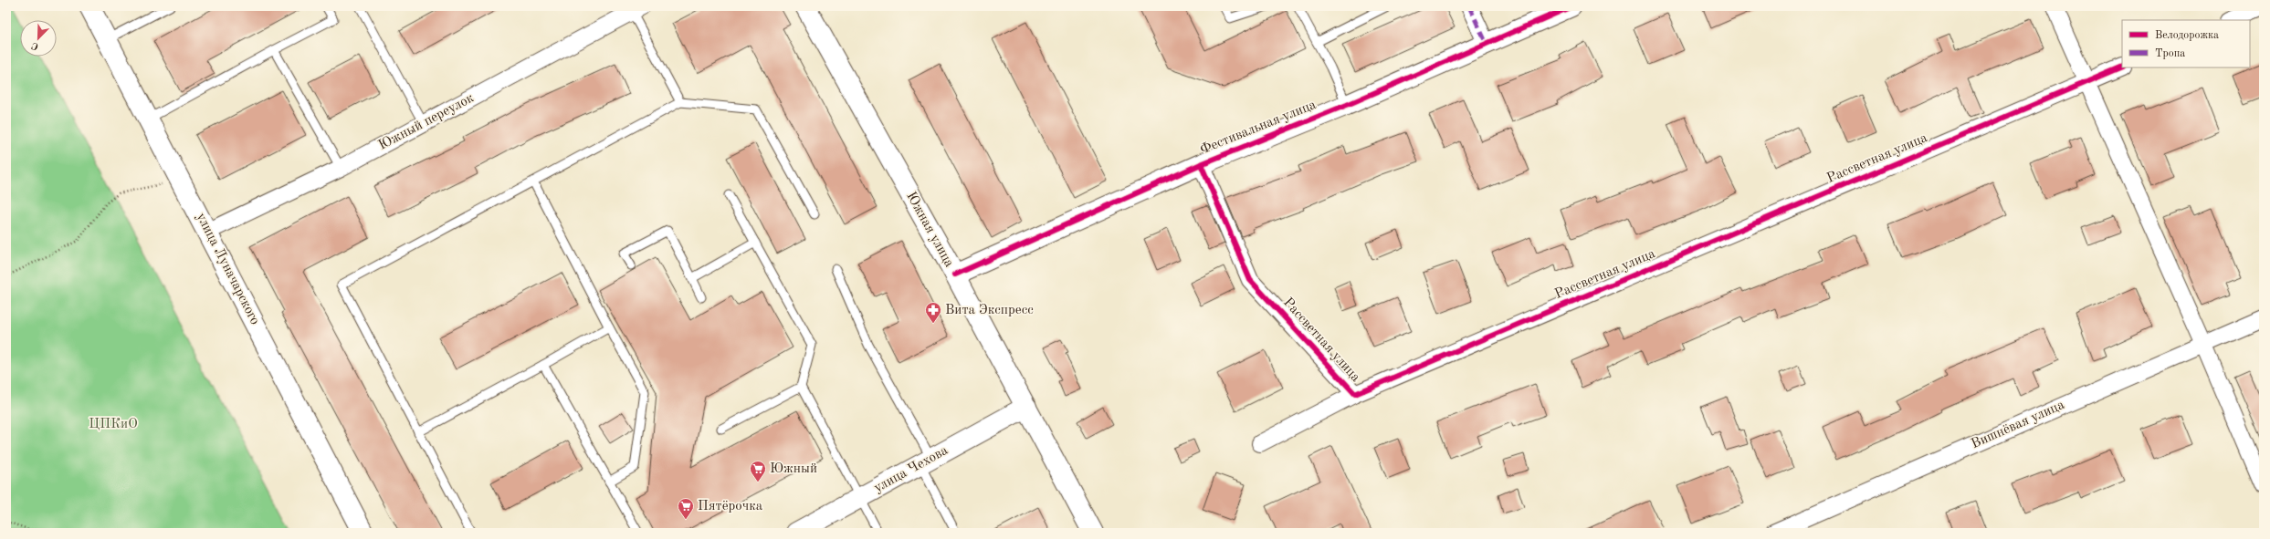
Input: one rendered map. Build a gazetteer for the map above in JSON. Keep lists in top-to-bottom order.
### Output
{
  "streets": {
    "street": [
      "Южный переулок",
      "Фестивальная улица",
      "Рассветная улица",
      "Южная улица",
      "улица Луначарского",
      "Вишнёвая улица",
      "улица Чехова"
    ]
  },
  "crossings": [
    ["Южный переулок", "улица Луначарского"],
    ["Фестивальная улица", "Рассветная улица"],
    ["Фестивальная улица", "Южная улица"],
    ["Южная улица", "улица Чехова"]
  ],
  "parks": ["ЦПКиО"],
  "places": {
    "pharmacy": ["Вита Экспресс"],
    "supermarket": ["Южный", "Пятёрочка"]
  },
  "legend": ["Велодорожка", "Тропа"],
  "north": "bottom left"
}
